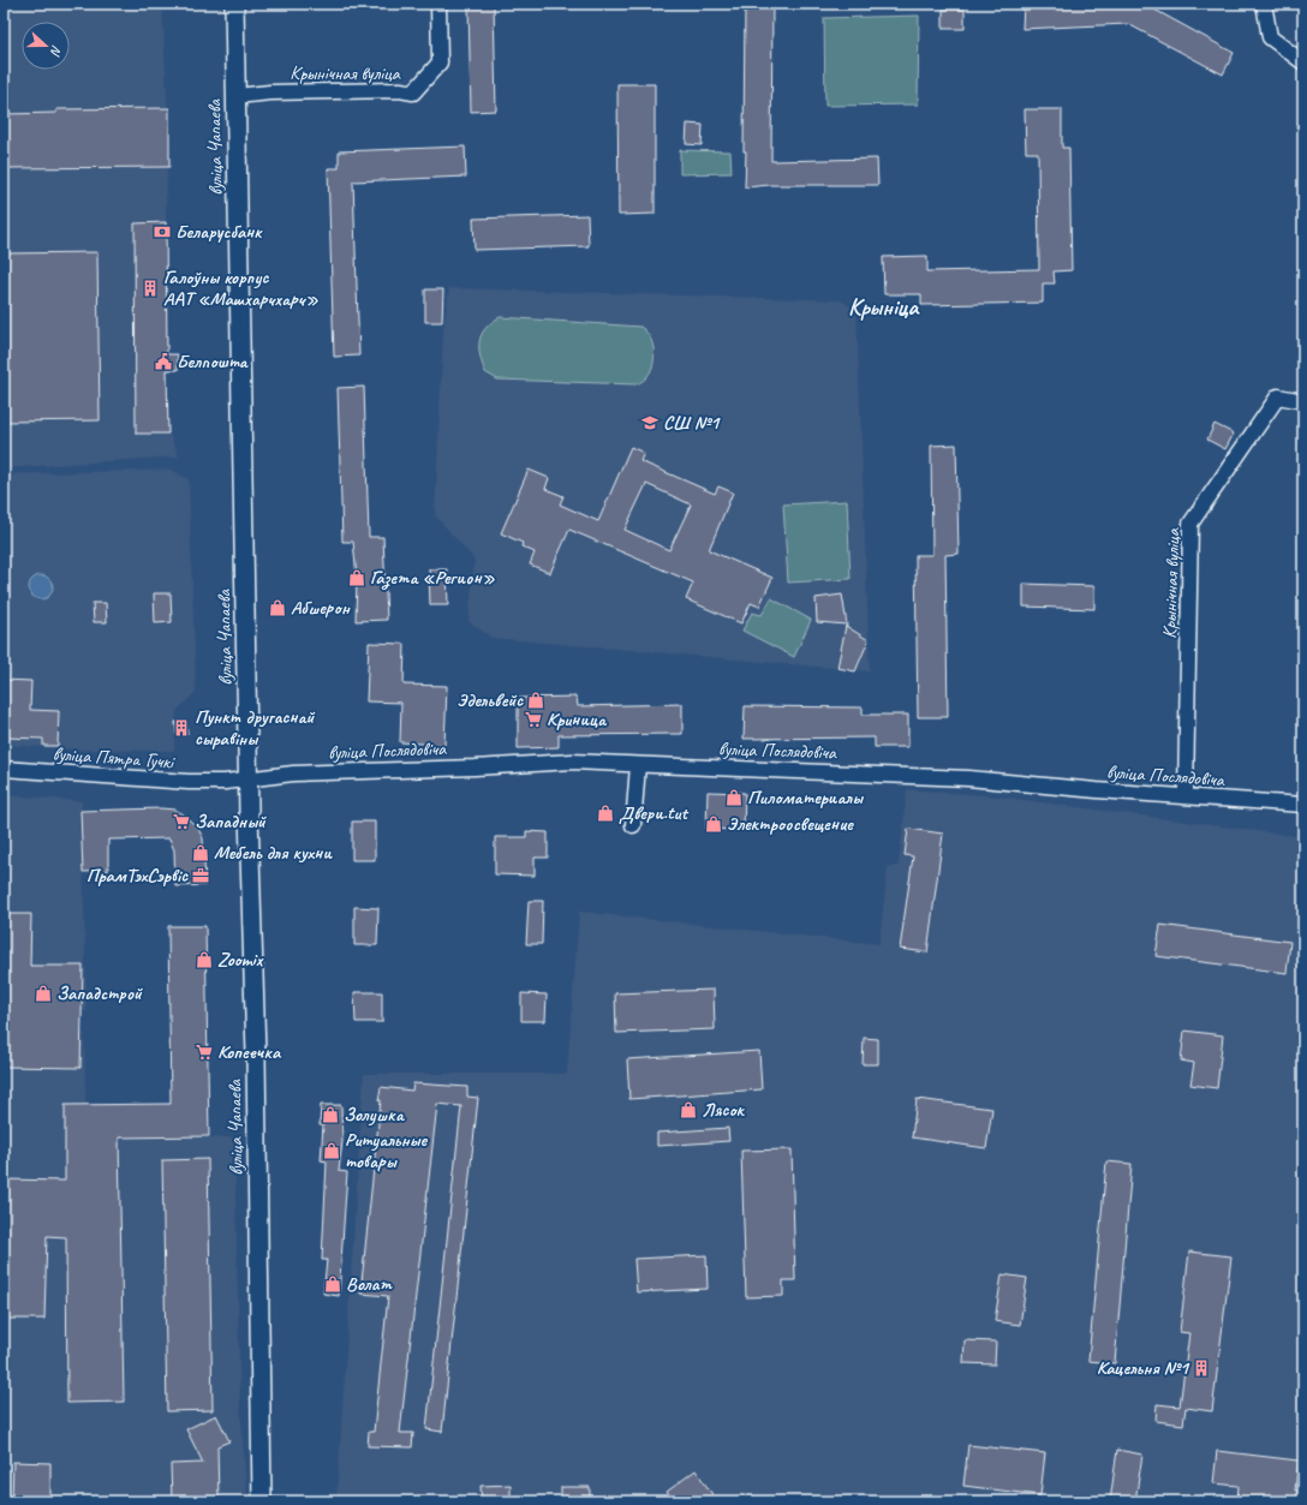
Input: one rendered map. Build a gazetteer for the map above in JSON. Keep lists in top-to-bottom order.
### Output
{
  "streets": {
    "main road": ["вуліца Чапаева"],
    "street": ["Крынічная вуліца", "вуліца Послядовіча", "вуліца Пятра Гучкі"]
  },
  "crossings": [
    ["Крынічная вуліца", "вуліца Чапаева"],
    ["Крынічная вуліца", "вуліца Послядовіча"],
    ["вуліца Чапаева", "вуліца Послядовіча"],
    ["вуліца Чапаева", "вуліца Пятра Гучкі"],
    ["вуліца Послядовіча", "вуліца Пятра Гучкі"]
  ],
  "districts": ["Крыніца"],
  "places": {
    "bank": ["Беларусбанк"],
    "building": ["Галоўны корпус ААТ «Машхарчхарч»", "Пункт другаснай сыравіны", "Кацельня №1"],
    "public building": ["Белпошта"],
    "school or university": ["СШ №1"],
    "shop": [
      "Газета «Регион»",
      "Абшерон",
      "Эдельвейс",
      "Пиломатериалы",
      "Двери.tut",
      "Электроосвещение",
      "Мебель для кухни",
      "Zoomix",
      "Западстрой",
      "Лясок",
      "Золушка",
      "Ритуальные товары",
      "Волат"
    ],
    "supermarket": ["Криница", "Западный", "Копеечка"],
    "office": ["ПрамТэхСэрвіс"]
  },
  "north": "right"
}
